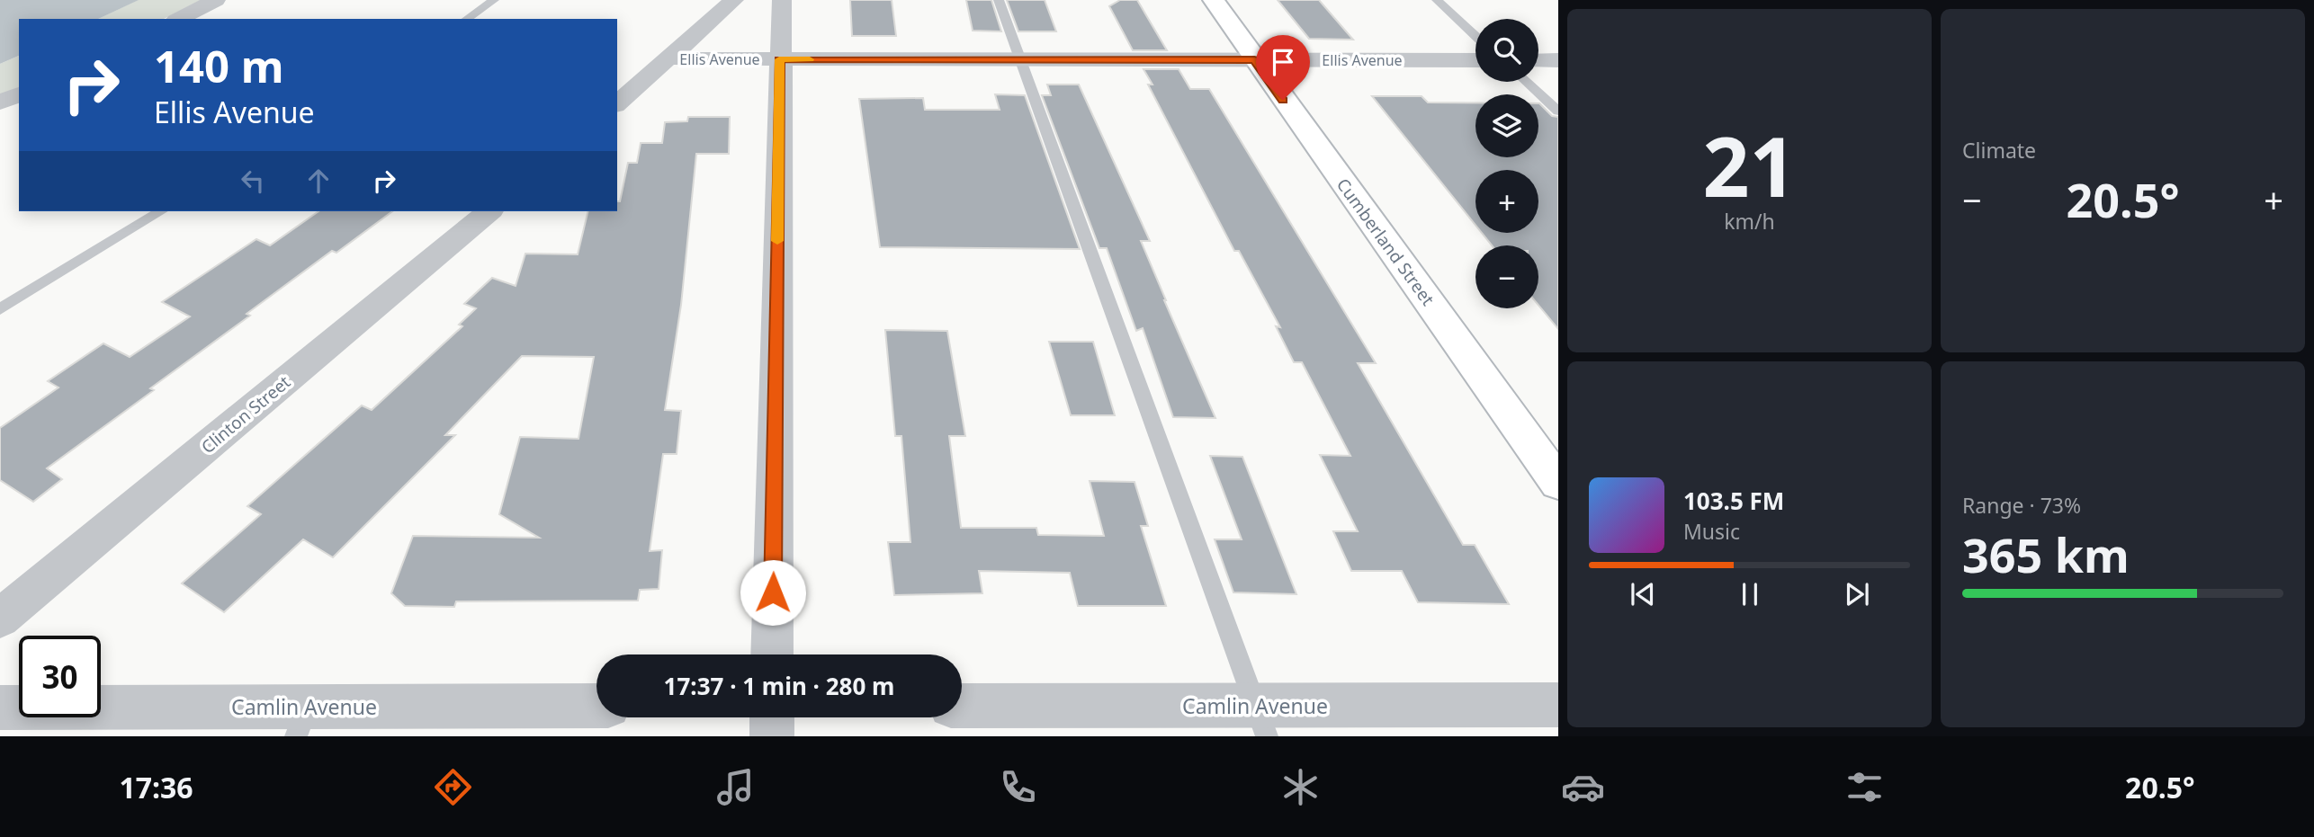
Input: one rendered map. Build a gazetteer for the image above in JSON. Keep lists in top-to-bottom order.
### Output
{
  "streets": {
    "street": [
      "Ellis Avenue",
      "Cumberland Street",
      "Clinton Street",
      "Camlin Avenue"
    ]
  },
  "crossings": [
    ["Ellis Avenue", "Cumberland Street"]
  ],
  "page": {
    "tile": [
      ["21", "km/h"],
      "Climate",
      ["Range · 73%", "365 km"]
    ],
    "map_buttons": ["+", "−"],
    "turn": ["140 m", "Ellis Avenue"],
    "heat": ["−", "20.5°", "+"],
    "song": ["103.5 FM", "Music"],
    "limit": "30",
    "trip": "17:37 · 1 min · 280 m",
    "tabs": ["17:36", "20.5°"]
  }
}
